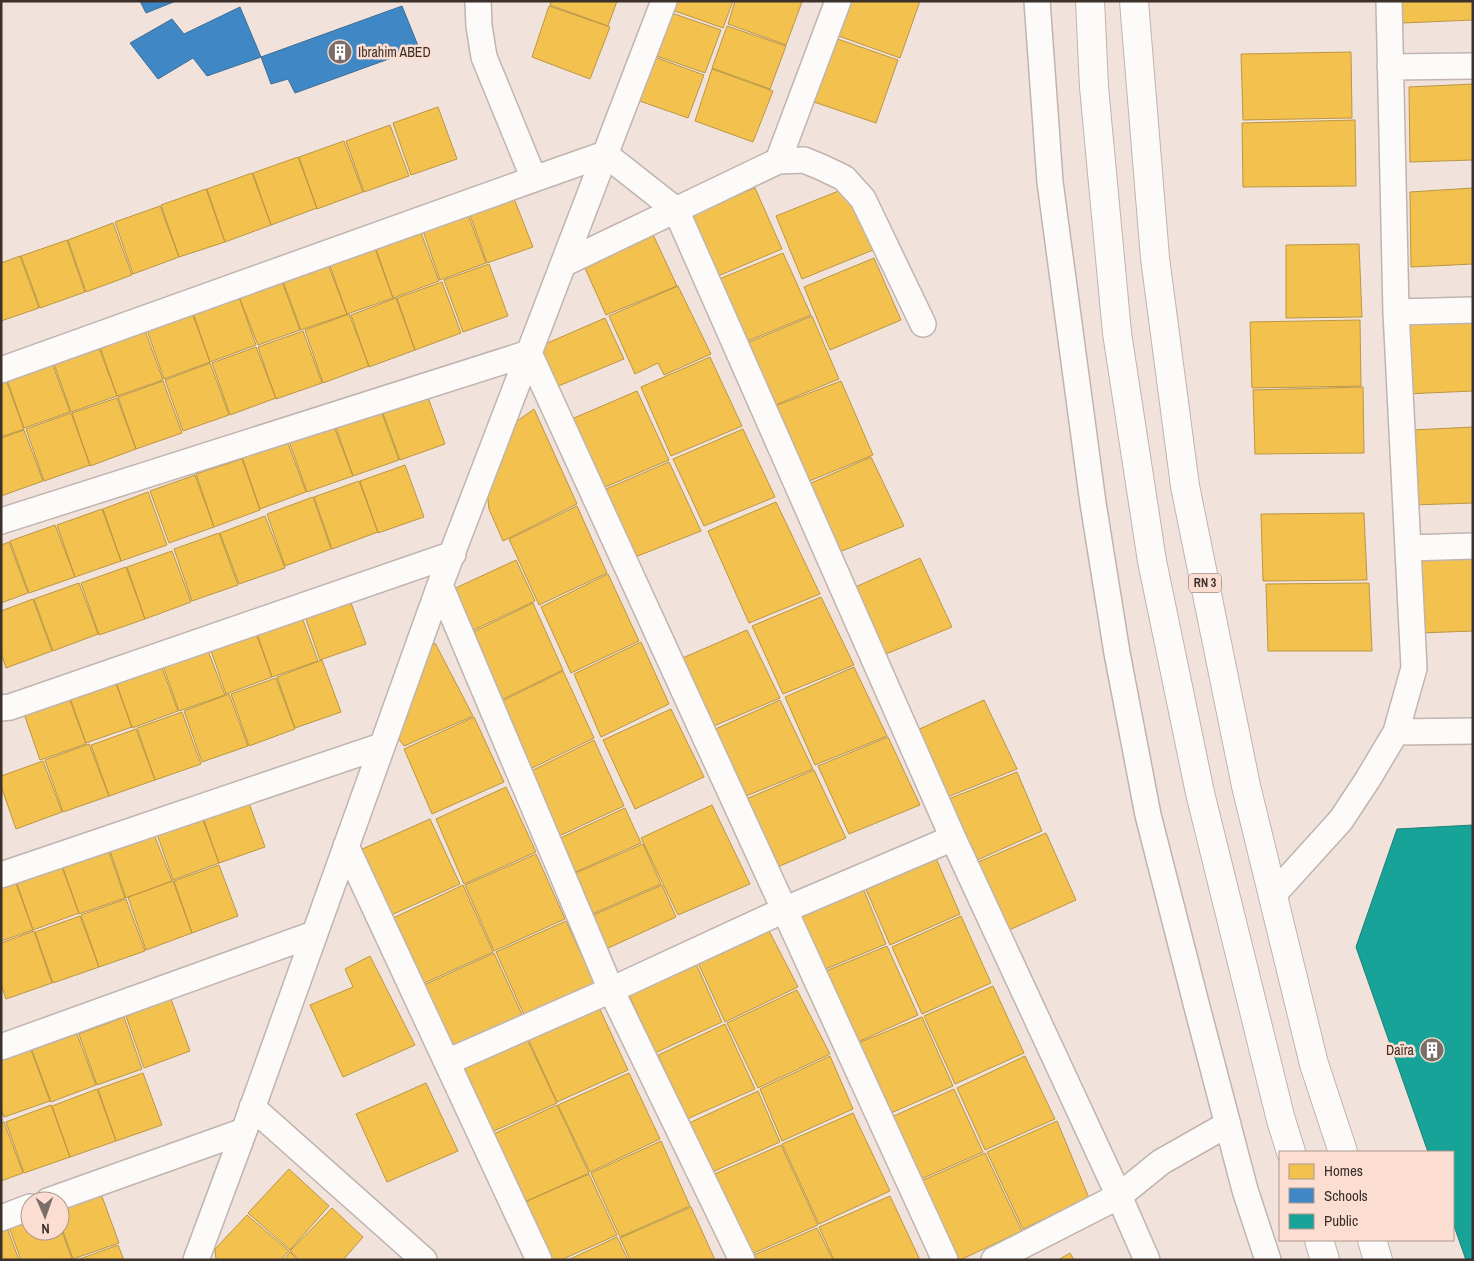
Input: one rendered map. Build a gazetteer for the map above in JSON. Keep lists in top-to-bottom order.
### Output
{
  "streets": {
    "highway": ["RN 3"]
  },
  "places": {
    "building": ["Ibrahim ABED", "Daïra"]
  },
  "legend": ["Homes", "Schools", "Public"],
  "north": "bottom"
}
